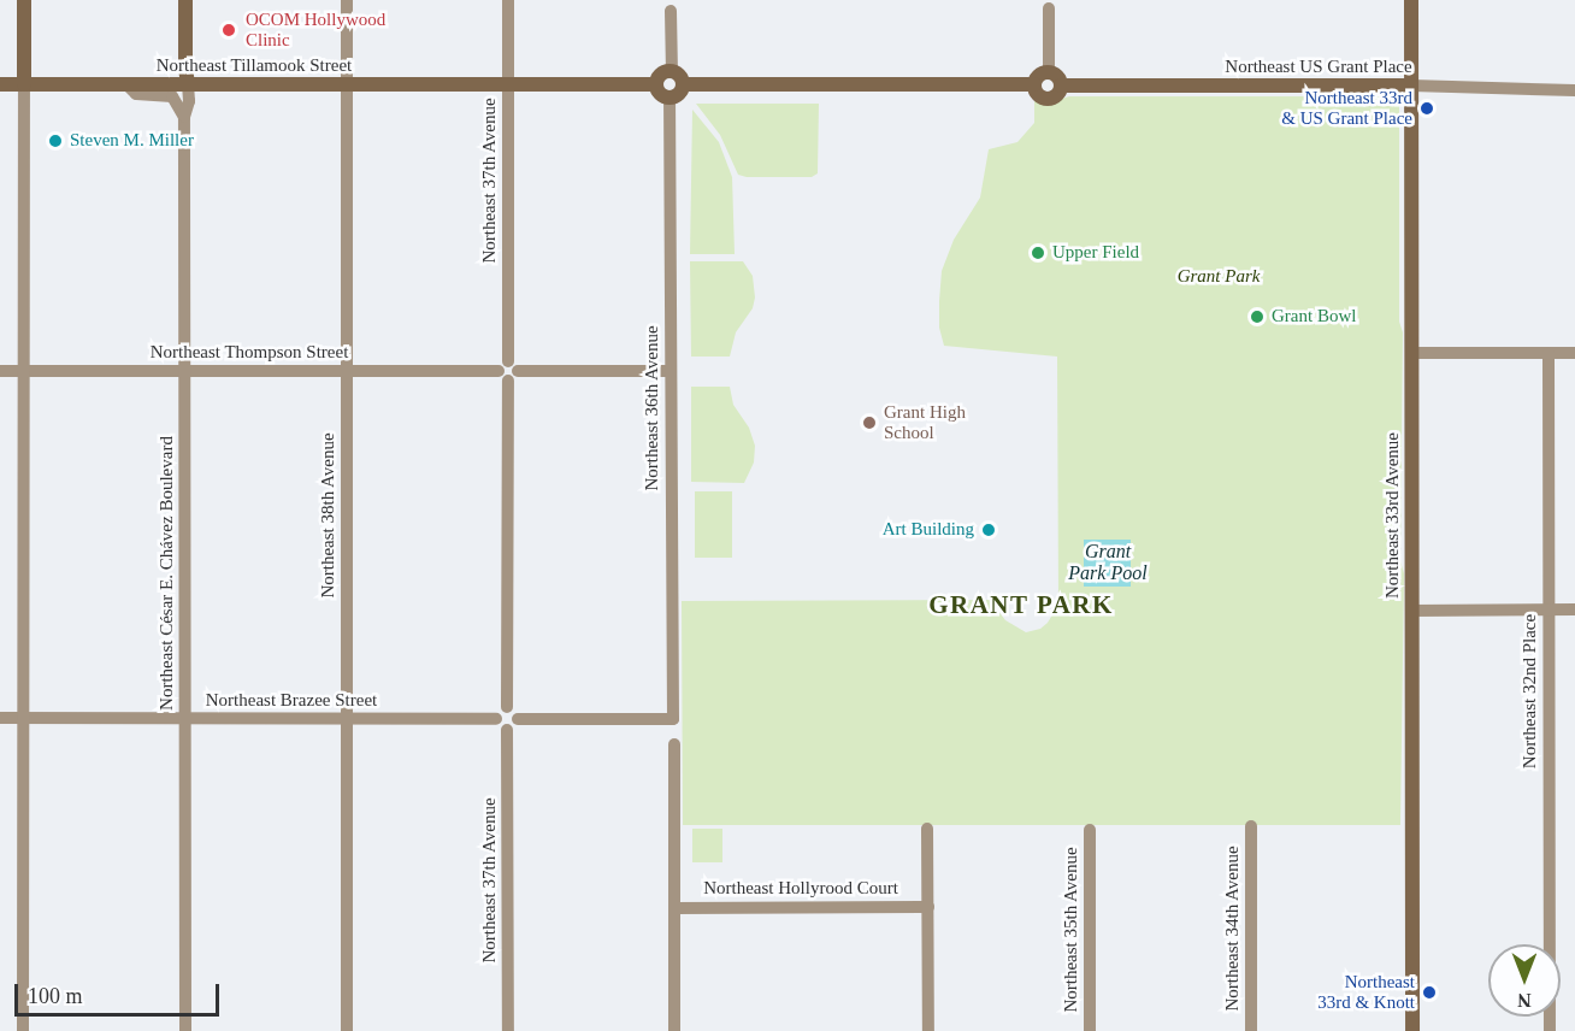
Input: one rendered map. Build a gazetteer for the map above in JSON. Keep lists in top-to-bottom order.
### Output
{
  "streets": {
    "street": [
      "Northeast Tillamook Street",
      "Northeast US Grant Place",
      "Northeast 37th Avenue",
      "Northeast Thompson Street",
      "Northeast 36th Avenue",
      "Northeast 38th Avenue",
      "Northeast 33rd Avenue",
      "Northeast César E. Chávez Boulevard",
      "Northeast 32nd Place",
      "Northeast Brazee Street",
      "Northeast Hollyrood Court",
      "Northeast 34th Avenue",
      "Northeast 35th Avenue"
    ]
  },
  "crossings": [
    ["Northeast Tillamook Street", "Northeast 37th Avenue"],
    ["Northeast Tillamook Street", "Northeast 38th Avenue"],
    ["Northeast Tillamook Street", "Northeast César E. Chávez Boulevard"],
    ["Northeast US Grant Place", "Northeast 36th Avenue"],
    ["Northeast US Grant Place", "Northeast 33rd Avenue"],
    ["Northeast 37th Avenue", "Northeast Thompson Street"],
    ["Northeast 37th Avenue", "Northeast 36th Avenue"],
    ["Northeast 37th Avenue", "Northeast Brazee Street"],
    ["Northeast Thompson Street", "Northeast 36th Avenue"],
    ["Northeast Thompson Street", "Northeast 38th Avenue"],
    ["Northeast Thompson Street", "Northeast César E. Chávez Boulevard"],
    ["Northeast 36th Avenue", "Northeast Brazee Street"],
    ["Northeast 38th Avenue", "Northeast Brazee Street"],
    ["Northeast César E. Chávez Boulevard", "Northeast Brazee Street"]
  ],
  "districts": ["GRANT PARK"],
  "water": ["Grant Park Pool"],
  "parks": ["Grant Park"],
  "places": [
    "OCOM Hollywood Clinic",
    "Northeast 33rd & US Grant Place",
    "Steven M. Miller",
    "Upper Field",
    "Grant Bowl",
    "Grant High School",
    "Art Building",
    "Northeast 33rd & Knott"
  ],
  "scale_bar": "100 m",
  "north": "bottom"
}
